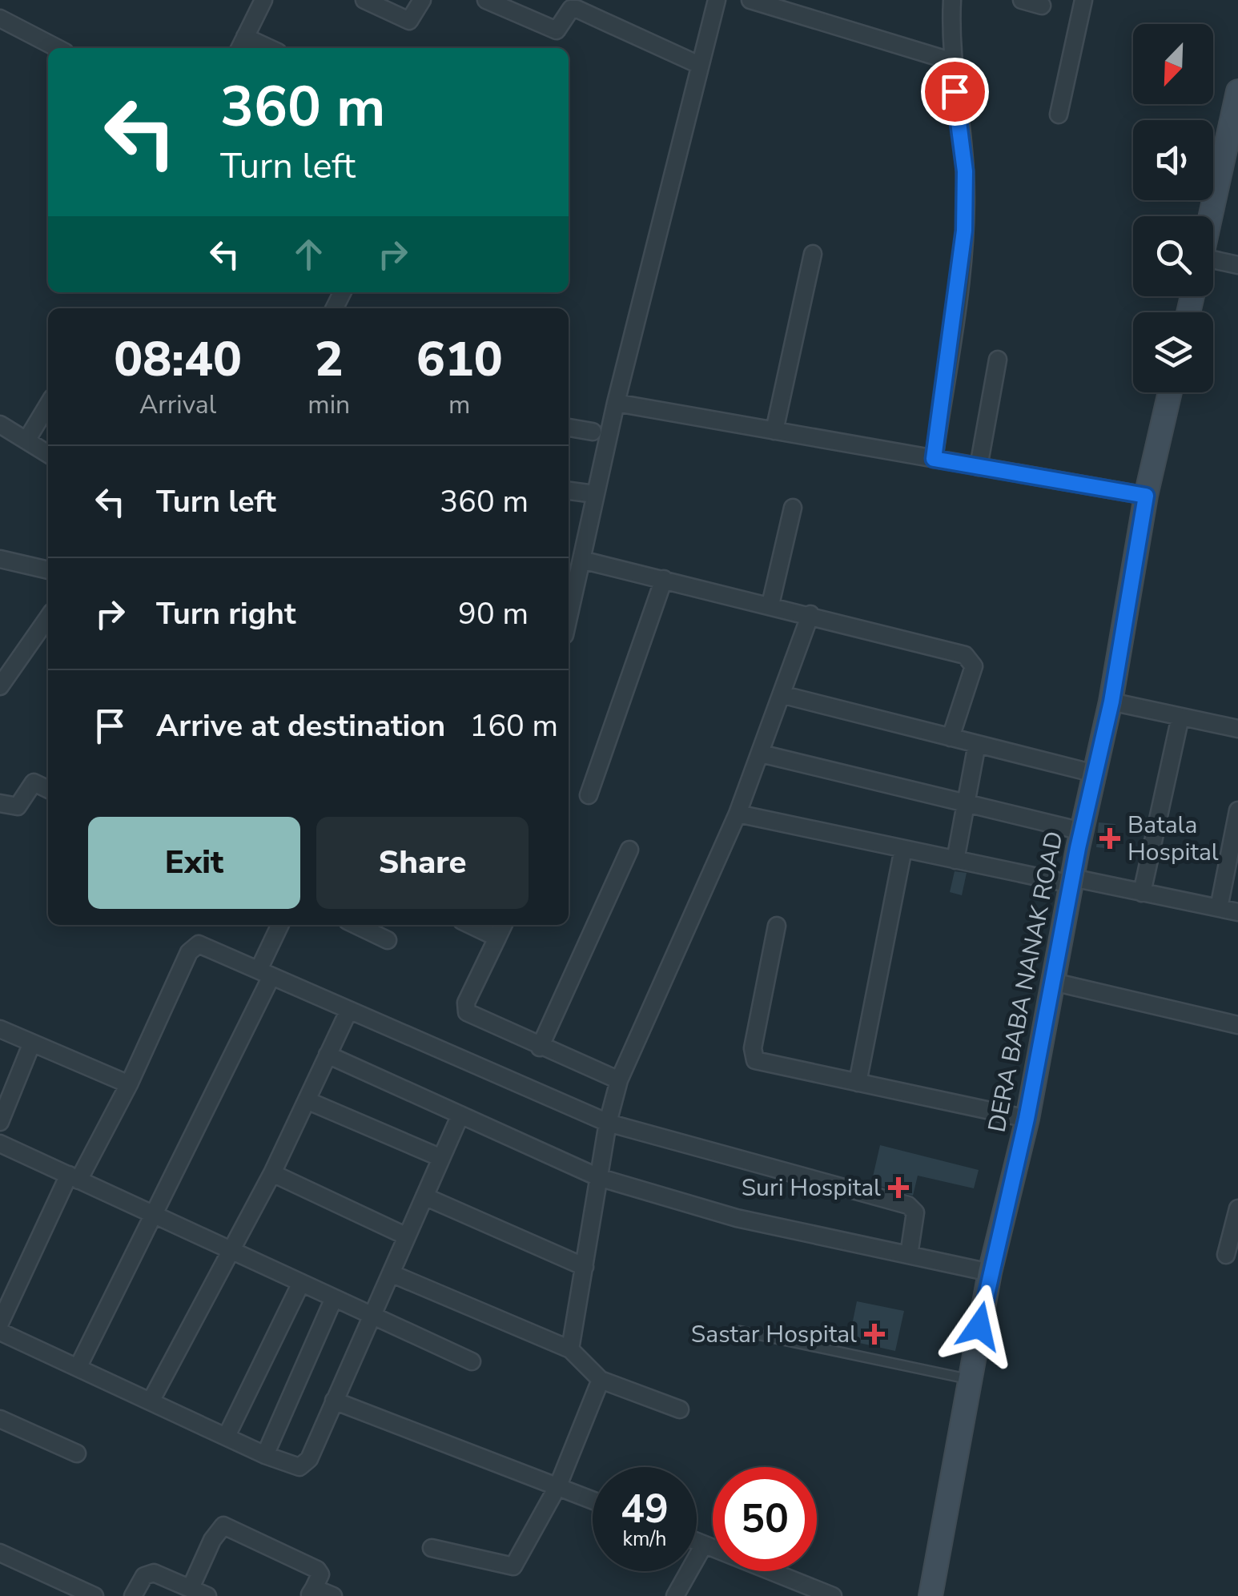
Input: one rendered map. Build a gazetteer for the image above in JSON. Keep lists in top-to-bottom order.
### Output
{
  "streets": {
    "main road": ["DERA BABA NANAK ROAD"]
  },
  "places": {
    "health": ["Batala Hospital", "Suri Hospital", "Sastar Hospital"]
  },
  "north": "bottom left",
  "page": {
    "turn": ["360 m", "Turn left"],
    "eta": [
      "08:40",
      "Arrival",
      "2",
      "min",
      "610",
      "m"
    ],
    "list": [
      {
        "name": "Turn left",
        "value": "360 m"
      },
      {
        "name": "Turn right",
        "value": "90 m"
      },
      {
        "name": "Arrive at destination",
        "value": "160 m"
      }
    ],
    "buttons": ["Exit", "Share"],
    "speed": "49 km/h",
    "limit": "50"
  }
}
